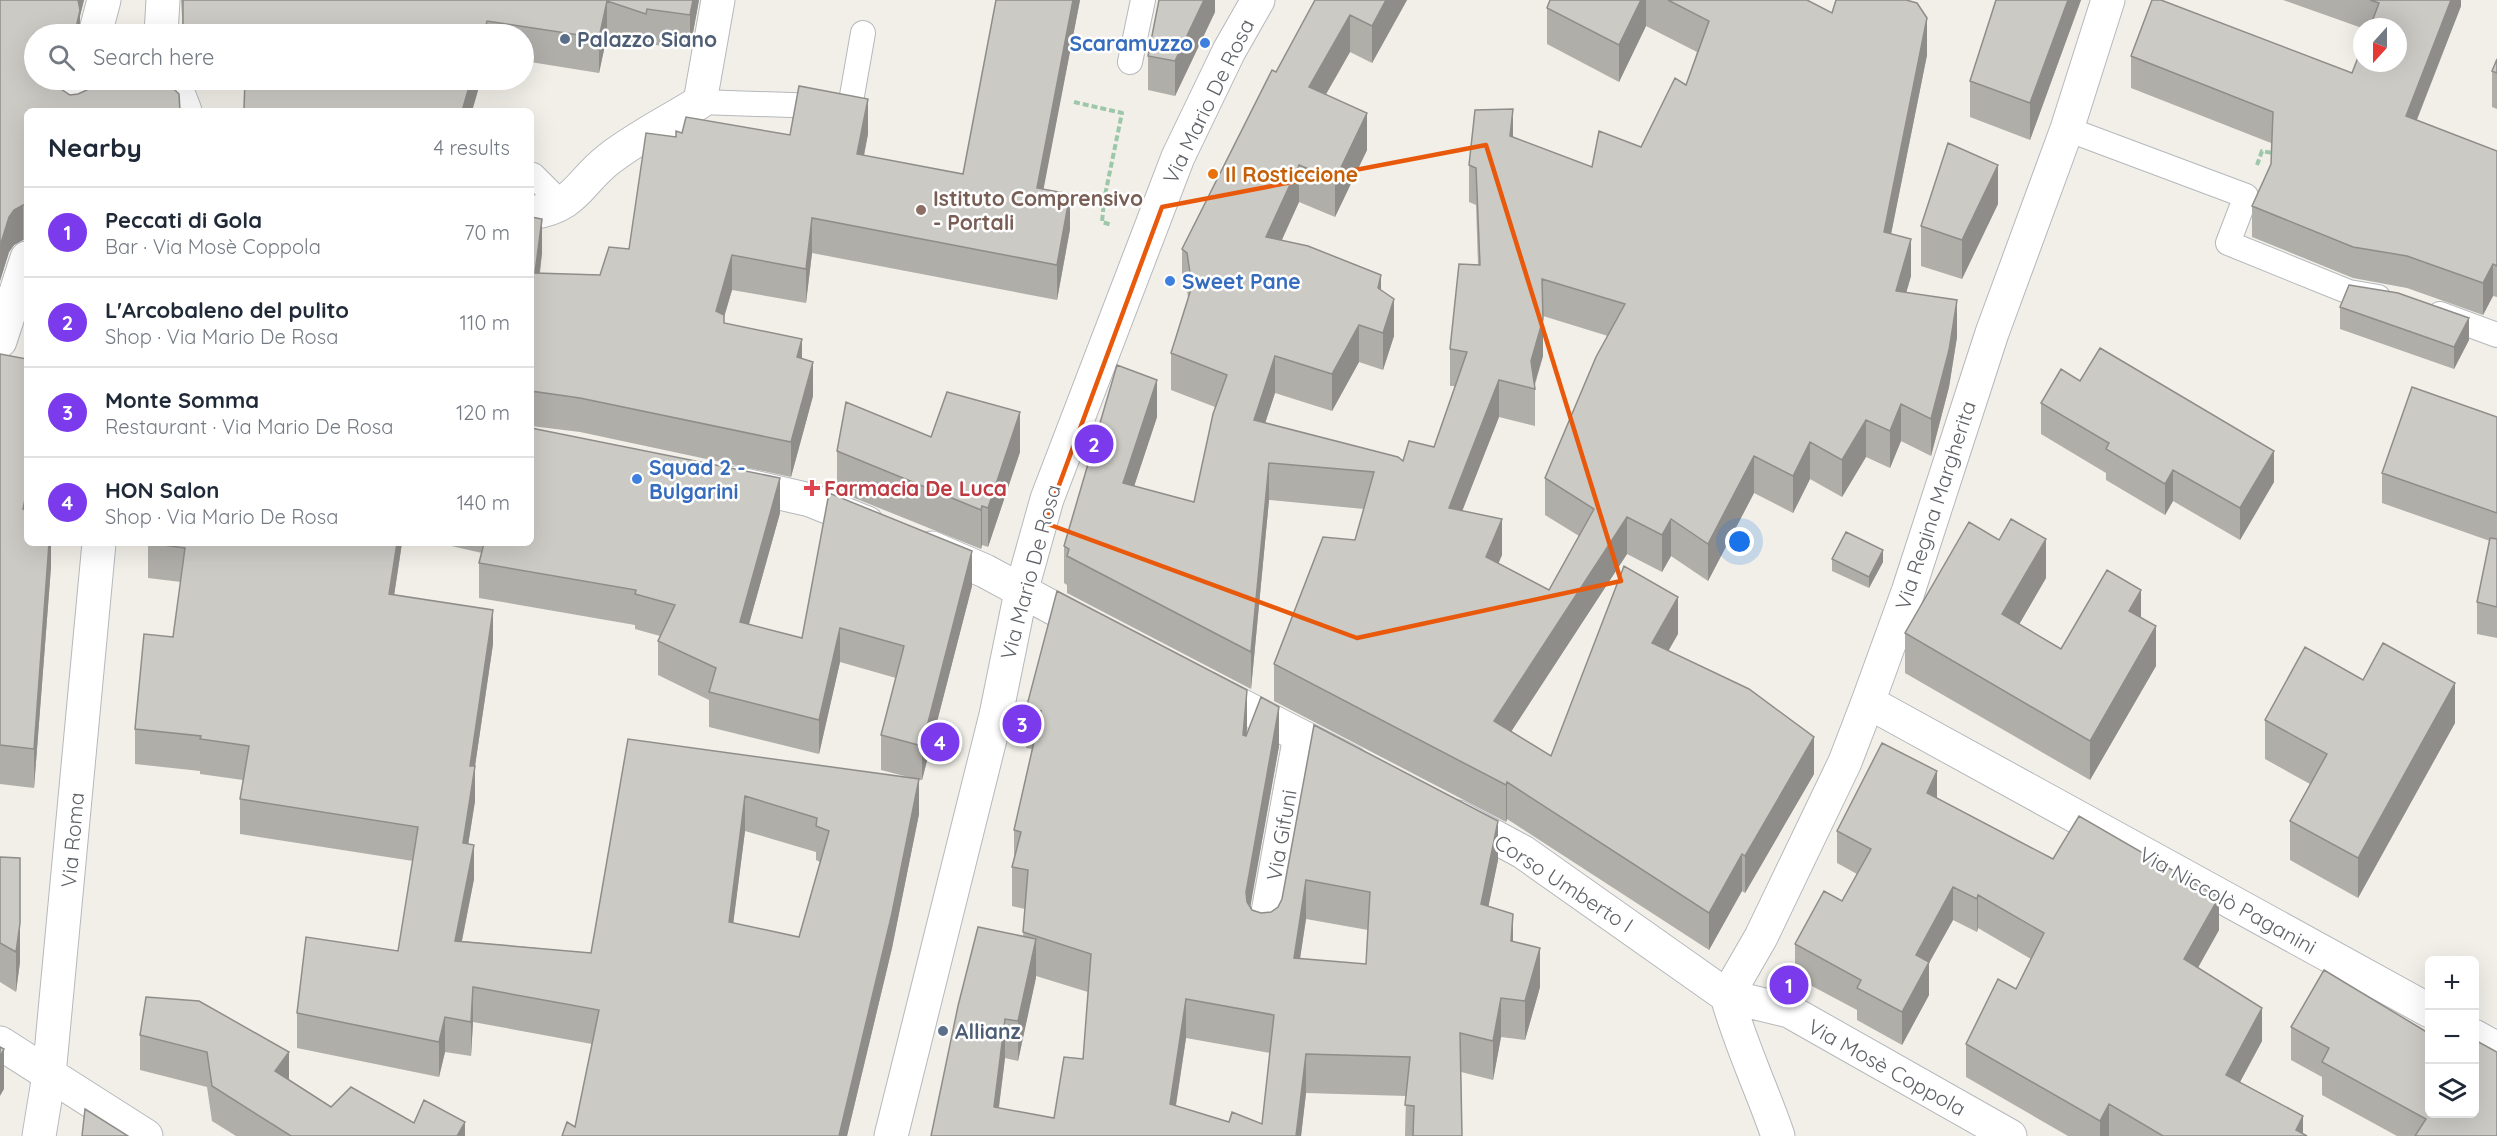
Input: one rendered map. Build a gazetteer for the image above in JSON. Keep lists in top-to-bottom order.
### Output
{
  "streets": {
    "street": [
      "Via Mario De Rosa",
      "Via Regina Margherita",
      "Via Gifuni",
      "Via Roma",
      "Corso Umberto I",
      "Via Niccolò Paganini",
      "Via Mosè Coppola"
    ]
  },
  "crossings": [
    ["Via Regina Margherita", "Corso Umberto I"],
    ["Via Regina Margherita", "Via Niccolò Paganini"],
    ["Via Regina Margherita", "Via Mosè Coppola"],
    ["Corso Umberto I", "Via Mosè Coppola"]
  ],
  "places": {
    "other": [
      "Palazzo Siano",
      "Scaramuzzo",
      "Il Rosticcione",
      "Istituto Comprensivo - Portali",
      "Sweet Pane",
      "Squad 2 - Bulgarini",
      "Allianz"
    ],
    "health": ["Farmacia De Luca"]
  },
  "north": "bottom",
  "page": {
    "search": "Search here",
    "heading": ["Nearby", "4 results"],
    "list": [
      {
        "mark": "1",
        "name": "Peccati di Gola",
        "note": "Bar · Via Mosè Coppola",
        "value": "70 m"
      },
      {
        "mark": "2",
        "name": "L'Arcobaleno del pulito",
        "note": "Shop · Via Mario De Rosa",
        "value": "110 m"
      },
      {
        "mark": "3",
        "name": "Monte Somma",
        "note": "Restaurant · Via Mario De Rosa",
        "value": "120 m"
      },
      {
        "mark": "4",
        "name": "HON Salon",
        "note": "Shop · Via Mario De Rosa",
        "value": "140 m"
      }
    ],
    "pins": [
      "2",
      "3",
      "4",
      "1"
    ],
    "map_buttons": ["+", "−"]
  }
}
